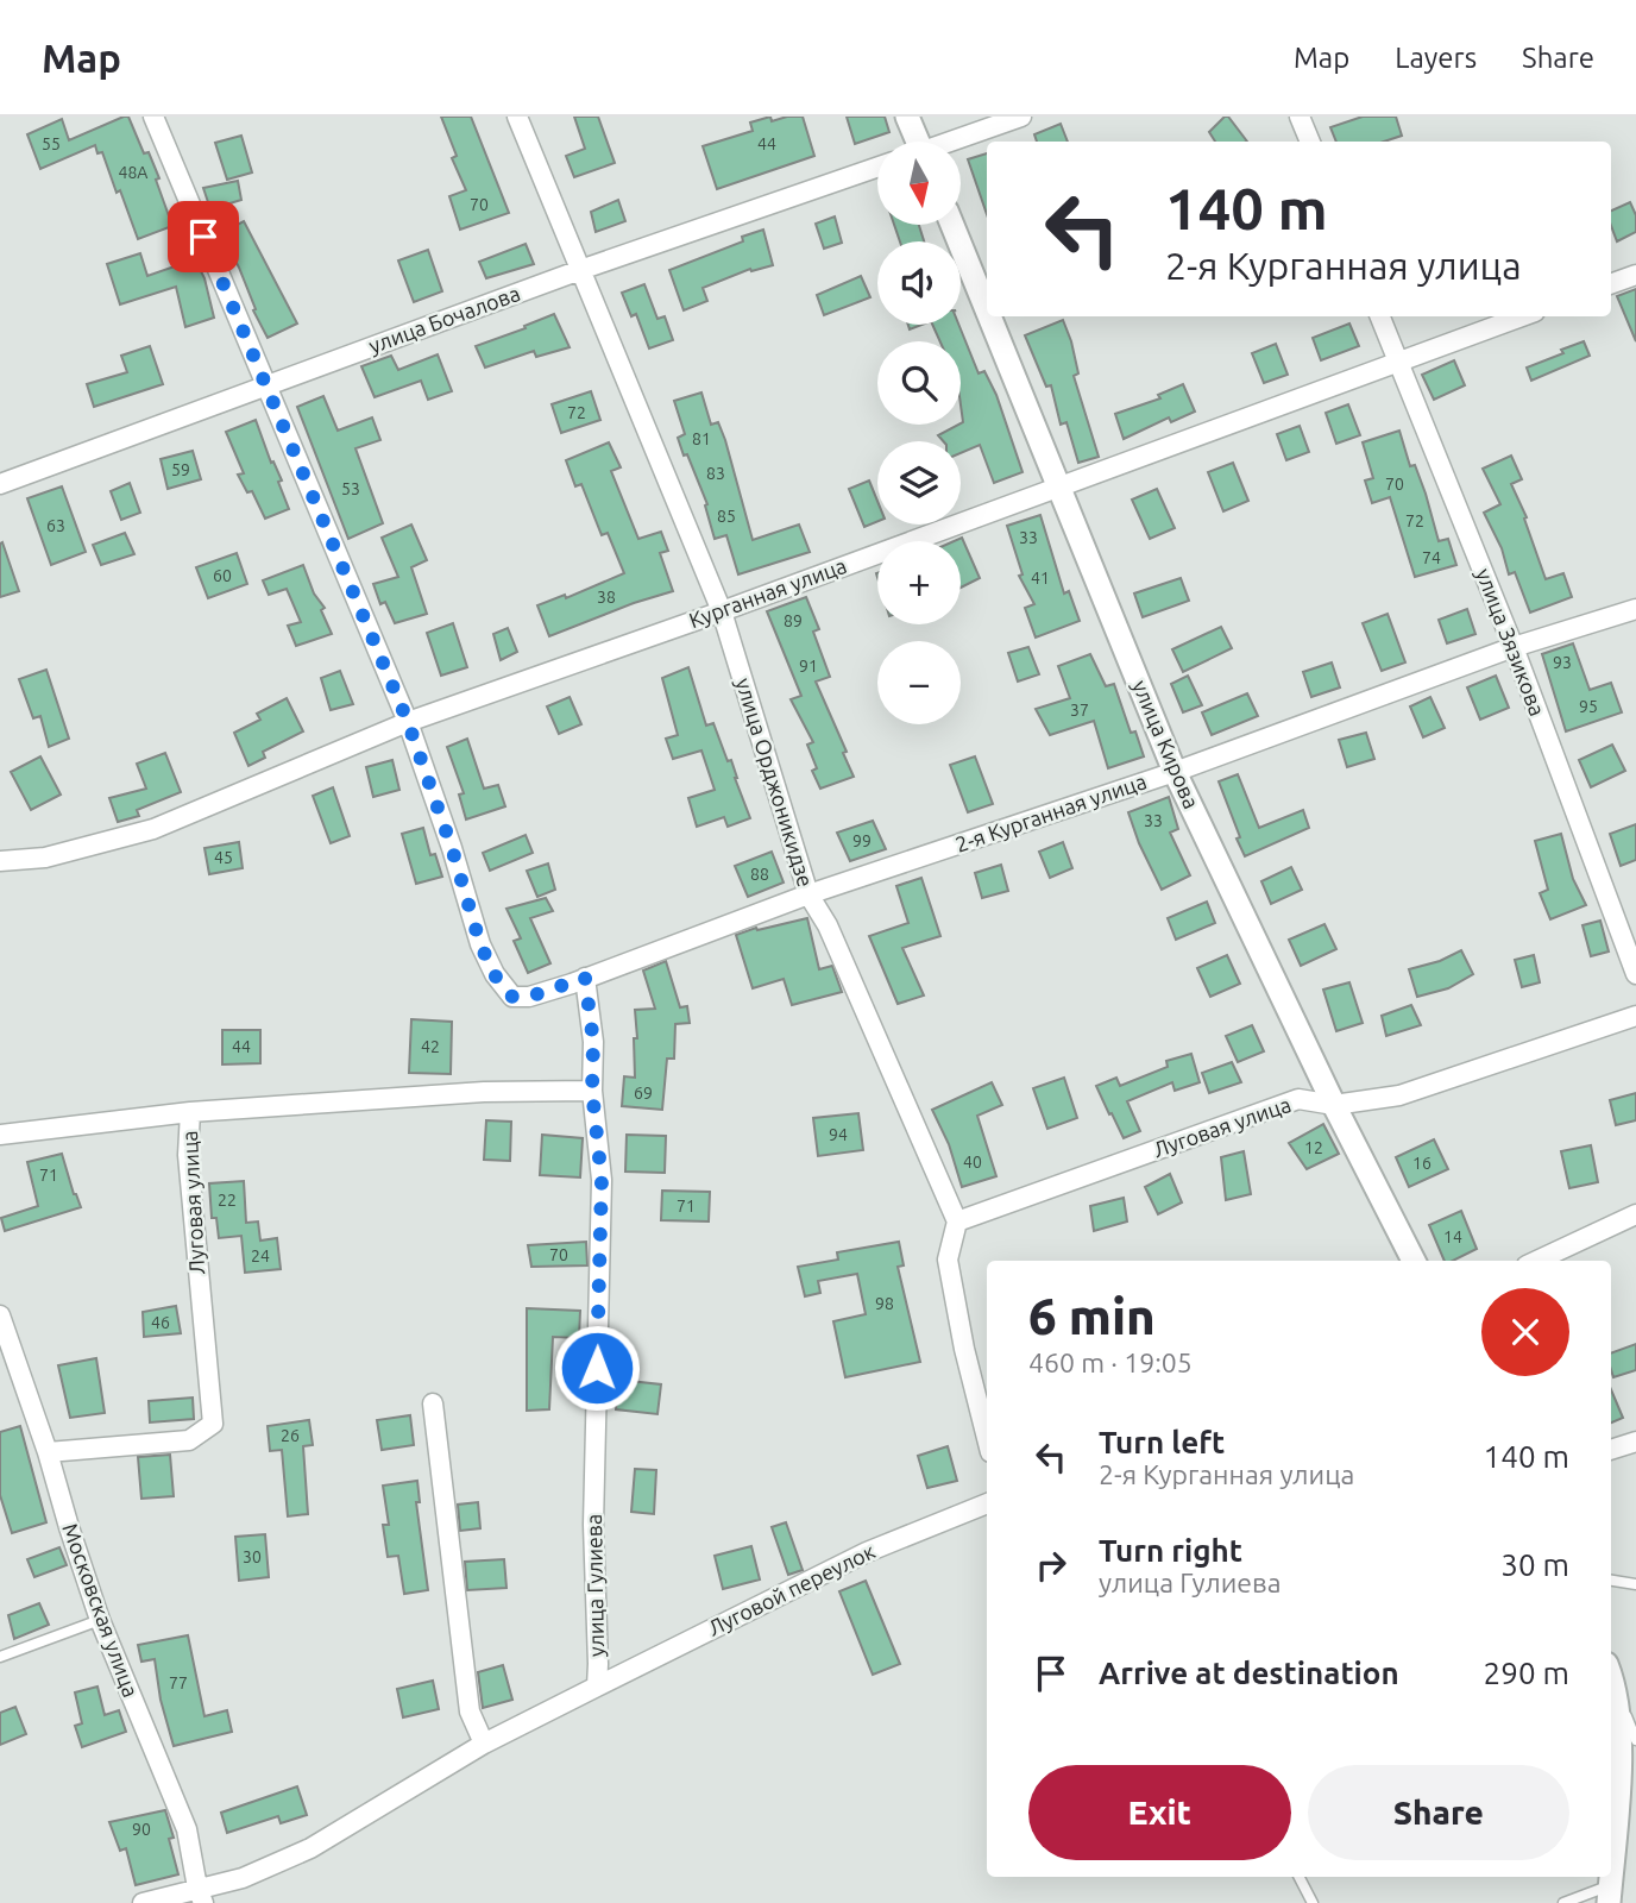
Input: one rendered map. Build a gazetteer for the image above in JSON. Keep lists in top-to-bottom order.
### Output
{
  "streets": {
    "street": [
      "улица Бочалова",
      "Курганная улица",
      "улица Зязикова",
      "улица Кирова",
      "улица Орджоникидзе",
      "2-я Курганная улица",
      "Луговая улица",
      "улица Гулиева",
      "Луговой переулок",
      "Московская улица"
    ]
  },
  "crossings": [
    ["улица Бочалова", "улица Орджоникидзе"],
    ["Курганная улица", "улица Зязикова"],
    ["Курганная улица", "улица Кирова"],
    ["Курганная улица", "улица Орджоникидзе"],
    ["Курганная улица", "2-я Курганная улица"],
    ["улица Зязикова", "2-я Курганная улица"],
    ["улица Кирова", "2-я Курганная улица"],
    ["улица Кирова", "Луговая улица"],
    ["улица Орджоникидзе", "2-я Курганная улица"],
    ["улица Орджоникидзе", "Луговая улица"],
    ["2-я Курганная улица", "улица Гулиева"],
    ["Луговая улица", "улица Гулиева"],
    ["Луговая улица", "Московская улица"],
    ["улица Гулиева", "Луговой переулок"],
    ["улица Гулиева", "Московская улица"]
  ],
  "house_numbers": [
    "55",
    "44",
    "48А",
    "70",
    "72",
    "81",
    "59",
    "83",
    "70",
    "53",
    "85",
    "72",
    "63",
    "33",
    "74",
    "60",
    "41",
    "38",
    "89",
    "93",
    "91",
    "95",
    "37",
    "33",
    "99",
    "45",
    "88",
    "44",
    "42",
    "69",
    "94",
    "12",
    "40",
    "16",
    "71",
    "22",
    "71",
    "14",
    "70",
    "24",
    "98",
    "46",
    "26",
    "30",
    "77",
    "90"
  ],
  "north": "bottom",
  "page": {
    "header": "Map",
    "nav": ["Map", "Layers", "Share"],
    "map_buttons": ["+", "−"],
    "turn": ["140 m", "2-я Курганная улица"],
    "heading": ["6 min", "460 m · 19:05"],
    "list": [
      {
        "name": "Turn left",
        "note": "2-я Курганная улица",
        "value": "140 m"
      },
      {
        "name": "Turn right",
        "note": "улица Гулиева",
        "value": "30 m"
      },
      {
        "name": "Arrive at destination",
        "value": "290 m"
      }
    ],
    "buttons": ["Exit", "Share"]
  }
}
